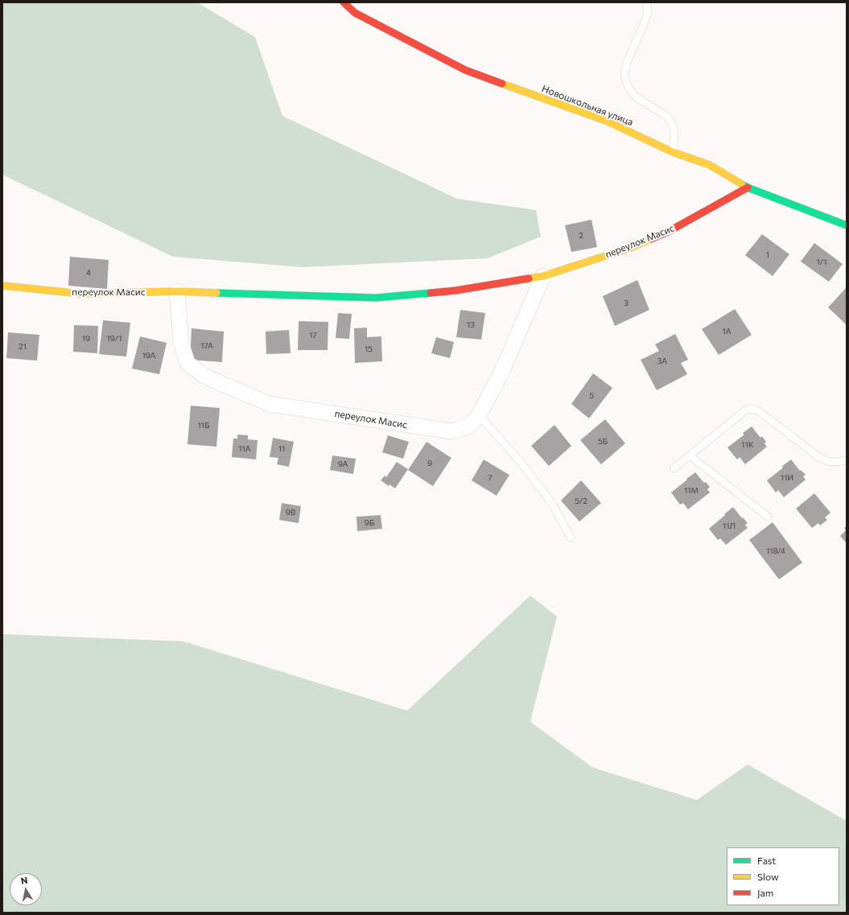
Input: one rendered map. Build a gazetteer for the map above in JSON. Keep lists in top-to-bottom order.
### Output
{
  "streets": {
    "street": ["Новошкольная улица", "переулок Масис"]
  },
  "crossings": [
    ["Новошкольная улица", "переулок Масис"]
  ],
  "house_numbers": [
    "2",
    "1",
    "1/1",
    "4",
    "3",
    "13",
    "1А",
    "17",
    "19",
    "19/1",
    "17А",
    "21",
    "15",
    "19А",
    "3А",
    "5",
    "11Б",
    "5Б",
    "11К",
    "11А",
    "11",
    "9",
    "9А",
    "7",
    "11И",
    "11М",
    "5/2",
    "9В",
    "9Б",
    "11Л",
    "118/4"
  ],
  "legend": ["Fast", "Slow", "Jam"],
  "north": "top"
}
